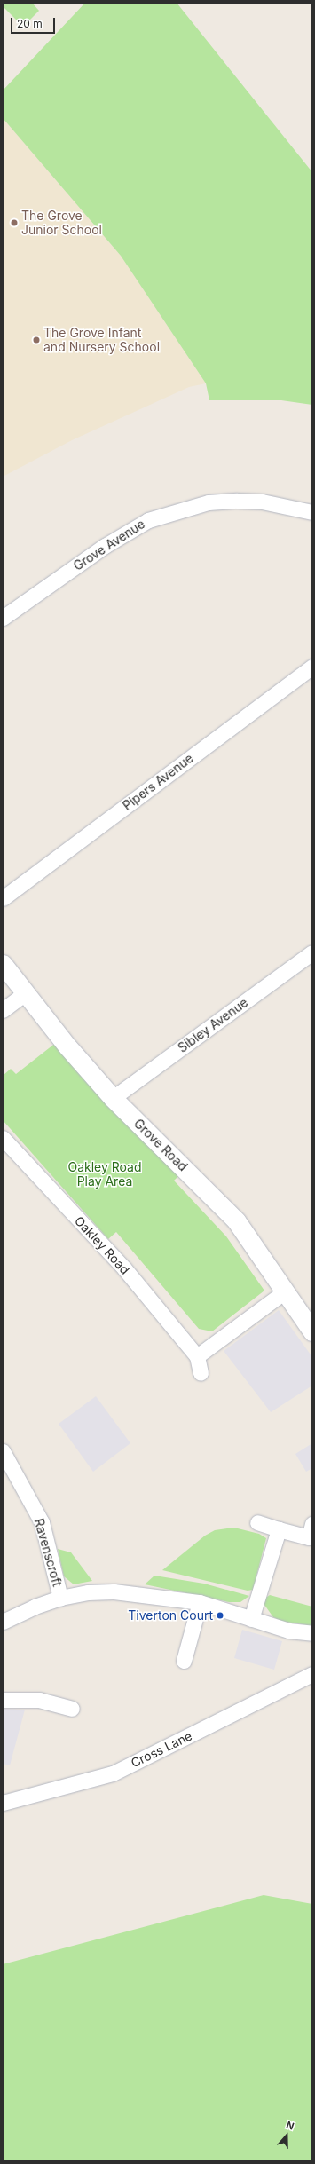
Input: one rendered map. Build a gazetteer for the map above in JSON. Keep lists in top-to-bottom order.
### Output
{
  "streets": {
    "street": [
      "Grove Avenue",
      "Pipers Avenue",
      "Sibley Avenue",
      "Grove Road",
      "Oakley Road",
      "Ravenscroft",
      "Cross Lane"
    ]
  },
  "crossings": [
    ["Sibley Avenue", "Grove Road"]
  ],
  "parks": ["Oakley Road Play Area"],
  "places": ["The Grove Junior School", "The Grove Infant and Nursery School", "Tiverton Court"],
  "scale_bar": "20 m",
  "north": "top"
}
